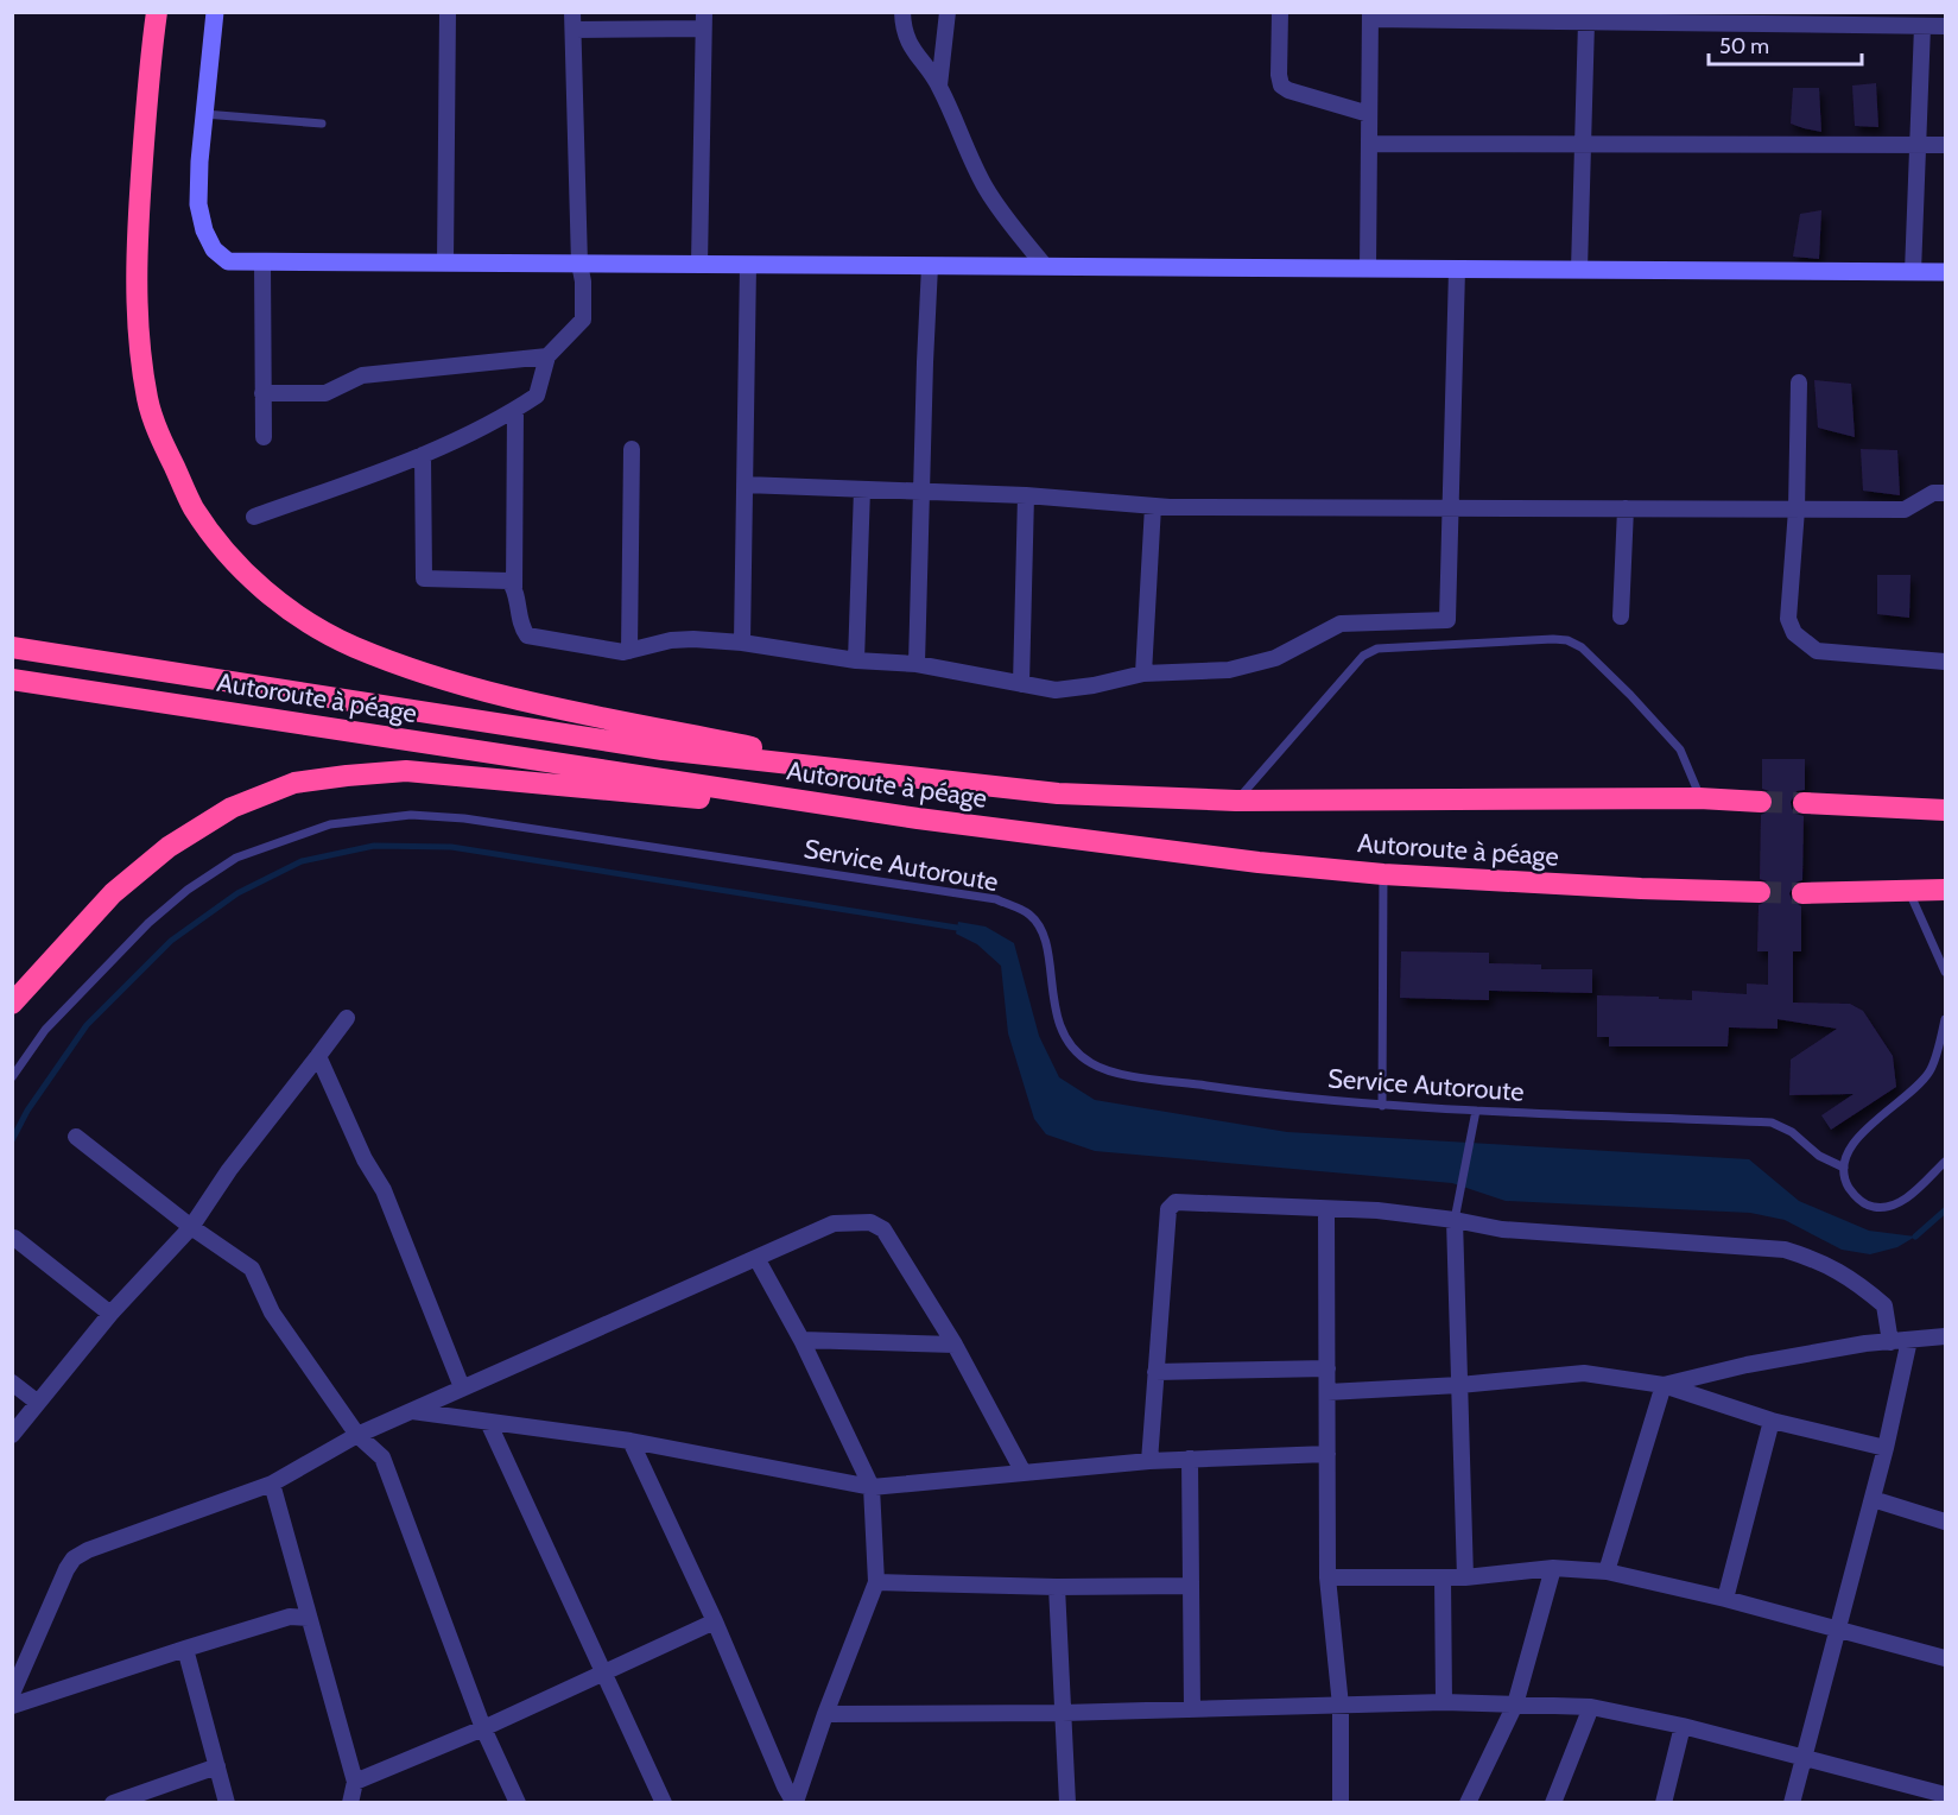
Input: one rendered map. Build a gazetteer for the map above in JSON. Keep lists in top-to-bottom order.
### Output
{
  "streets": {
    "highway": ["Autoroute à péage"],
    "lane": ["Service Autoroute"]
  },
  "scale_bar": "50 m"
}
